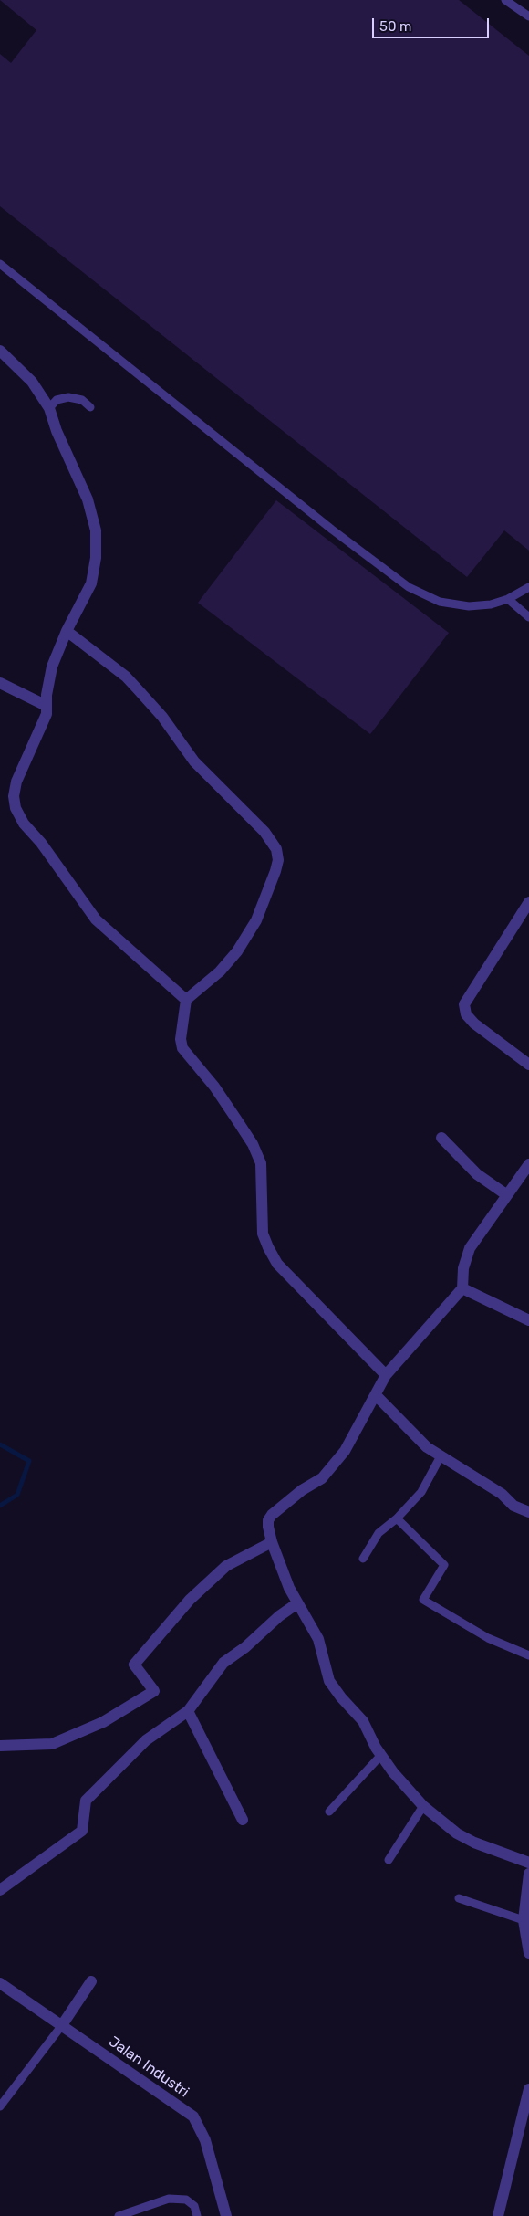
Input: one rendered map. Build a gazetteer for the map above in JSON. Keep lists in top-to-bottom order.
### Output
{
  "streets": {
    "street": ["Jalan Industri"]
  },
  "scale_bar": "50 m"
}
